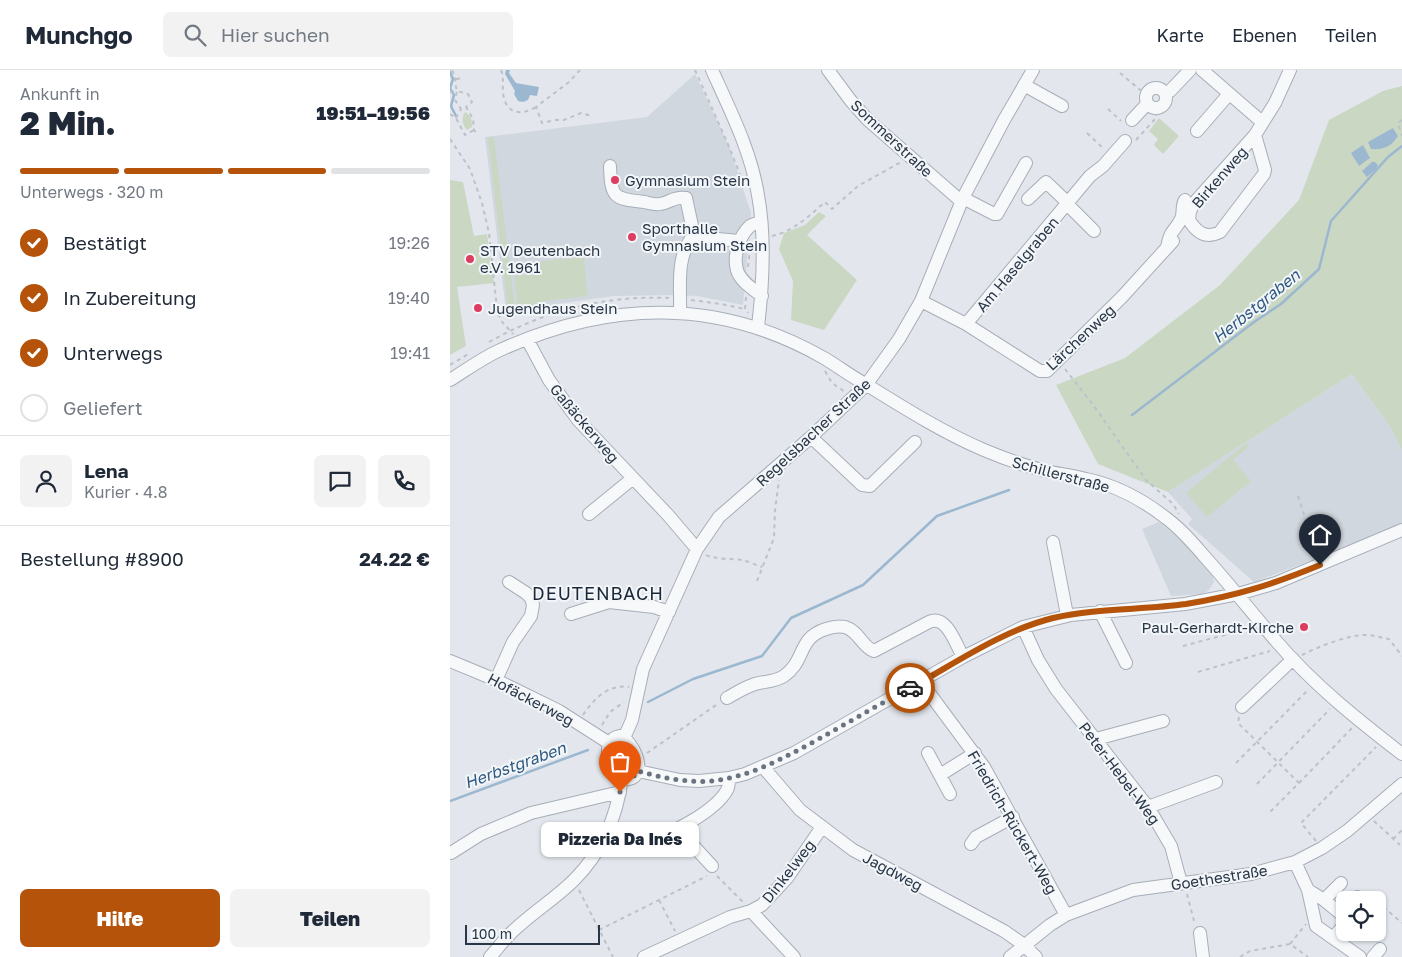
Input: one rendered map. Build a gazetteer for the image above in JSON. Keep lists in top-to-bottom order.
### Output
{
  "streets": {
    "street": [
      "Sommerstraße",
      "Birkenweg",
      "Am Haselgraben",
      "Lärchenweg",
      "Gaßäckerweg",
      "Regelsbacher Straße",
      "Schillerstraße",
      "Hofäckerweg",
      "Peter-Hebel-Weg",
      "Friedrich-Rückert-Weg",
      "Dinkelweg",
      "Jagdweg",
      "Goethestraße"
    ]
  },
  "crossings": [
    ["Sommerstraße", "Regelsbacher Straße"],
    ["Am Haselgraben", "Lärchenweg"],
    ["Lärchenweg", "Regelsbacher Straße"],
    ["Gaßäckerweg", "Regelsbacher Straße"],
    ["Gaßäckerweg", "Schillerstraße"],
    ["Regelsbacher Straße", "Schillerstraße"],
    ["Regelsbacher Straße", "Hofäckerweg"],
    ["Peter-Hebel-Weg", "Goethestraße"],
    ["Friedrich-Rückert-Weg", "Goethestraße"],
    ["Dinkelweg", "Jagdweg"],
    ["Jagdweg", "Goethestraße"]
  ],
  "districts": ["DEUTENBACH"],
  "water": ["Herbstgraben"],
  "places": [
    "Gymnasium Stein",
    "Sporthalle Gymnasium Stein",
    "STV Deutenbach e.V. 1961",
    "Jugendhaus Stein",
    "Paul-Gerhardt-Kirche",
    "Pizzeria Da Inés"
  ],
  "scale_bar": "100 m",
  "page": {
    "header": "Munchgo",
    "search": "Hier suchen",
    "nav": ["Karte", "Ebenen", "Teilen"],
    "heading": ["2 Min.", "Ankunft in", "19:51–19:56"],
    "panel": [
      "Lena",
      "Kurier · 4.8",
      "Bestellung #8900",
      "24.22 €"
    ],
    "bar": "Unterwegs · 320 m",
    "list": [
      ["Bestätigt", "19:26"],
      ["In Zubereitung", "19:40"],
      ["Unterwegs", "19:41"],
      "Geliefert"
    ],
    "bubble": "Pizzeria Da Inés",
    "buttons": ["Hilfe", "Teilen"],
    "scale": "100 m"
  }
}
